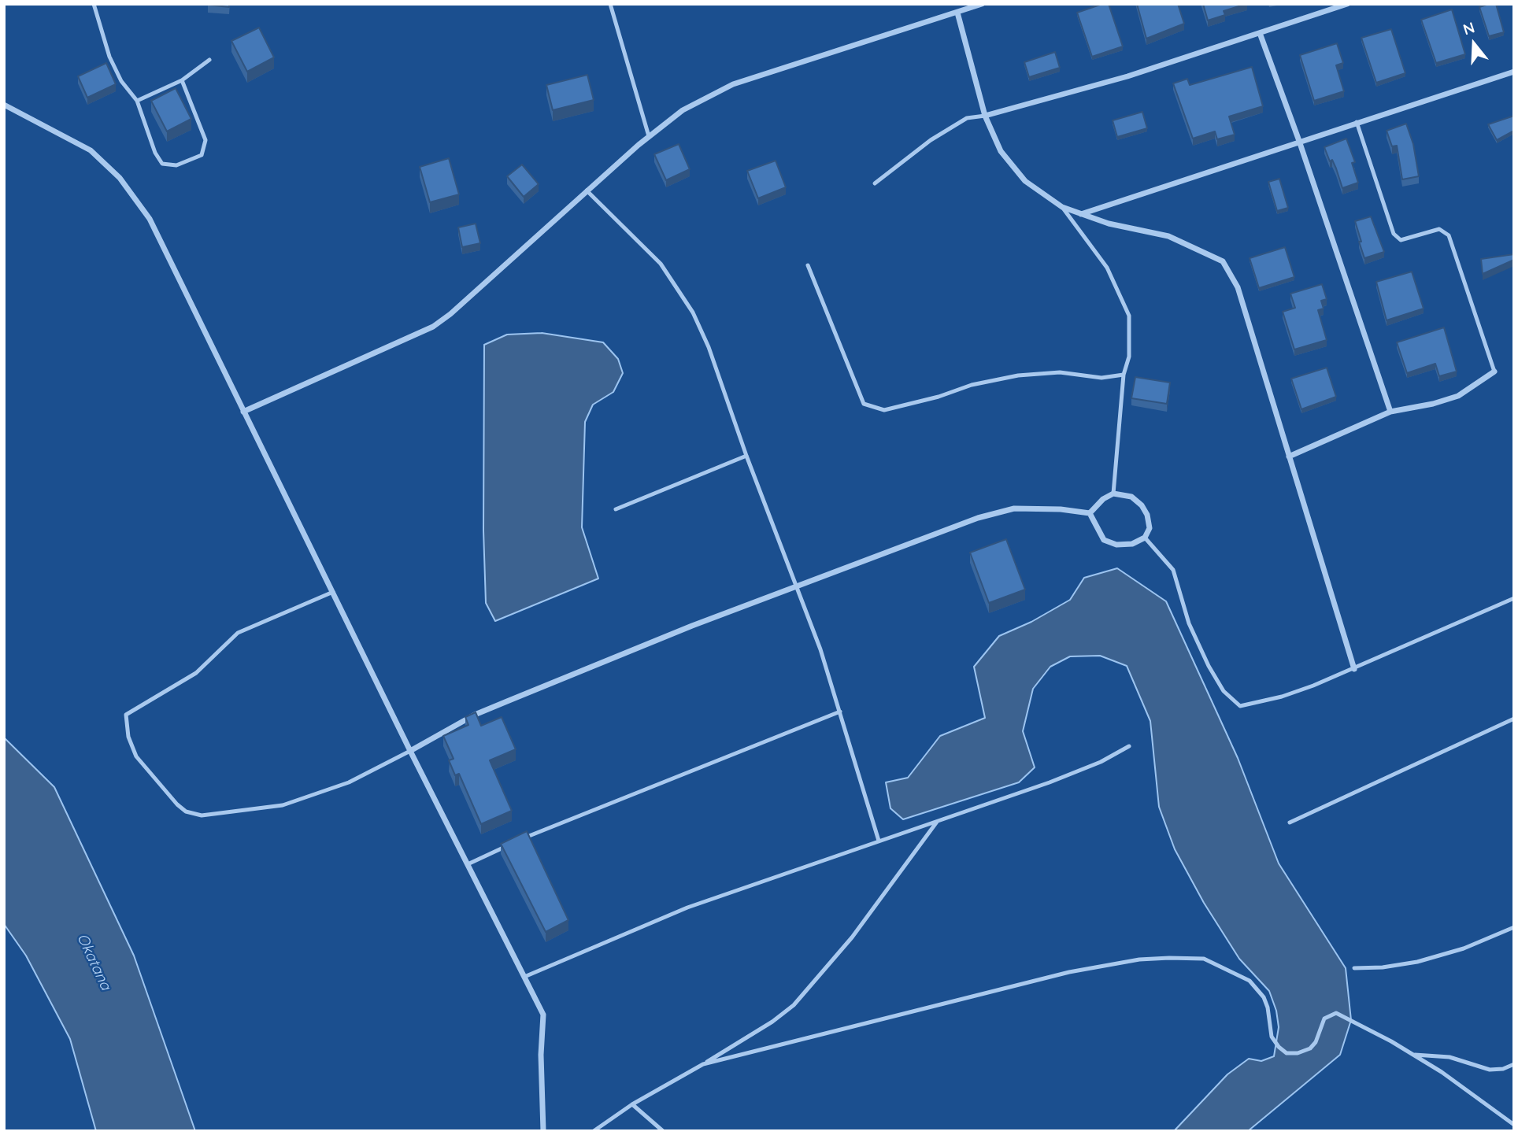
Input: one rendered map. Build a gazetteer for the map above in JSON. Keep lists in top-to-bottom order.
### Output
{
  "water": ["Okatana"],
  "north": "top"
}
